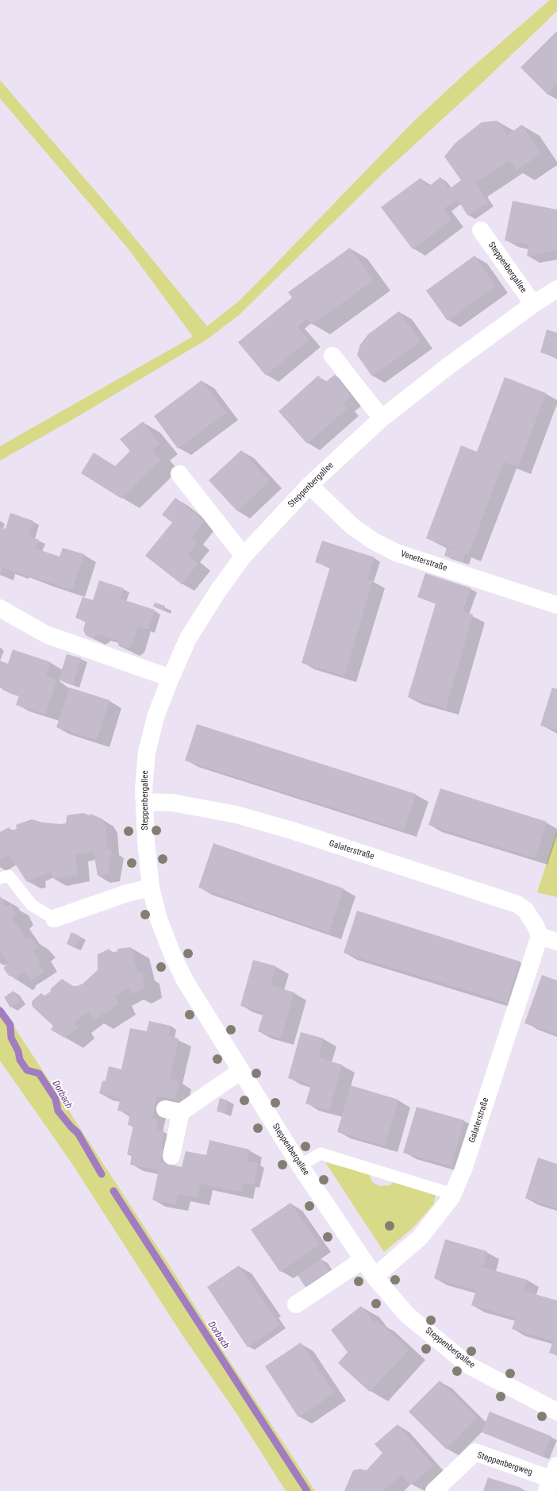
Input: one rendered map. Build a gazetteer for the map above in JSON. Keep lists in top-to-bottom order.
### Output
{
  "streets": {
    "street": [
      "Steppenbergallee",
      "Veneterstraße",
      "Galaterstraße",
      "Steppenbergweg"
    ]
  },
  "crossings": [
    ["Steppenbergallee", "Veneterstraße"],
    ["Steppenbergallee", "Galaterstraße"]
  ],
  "water": ["Dorbach"]
}
